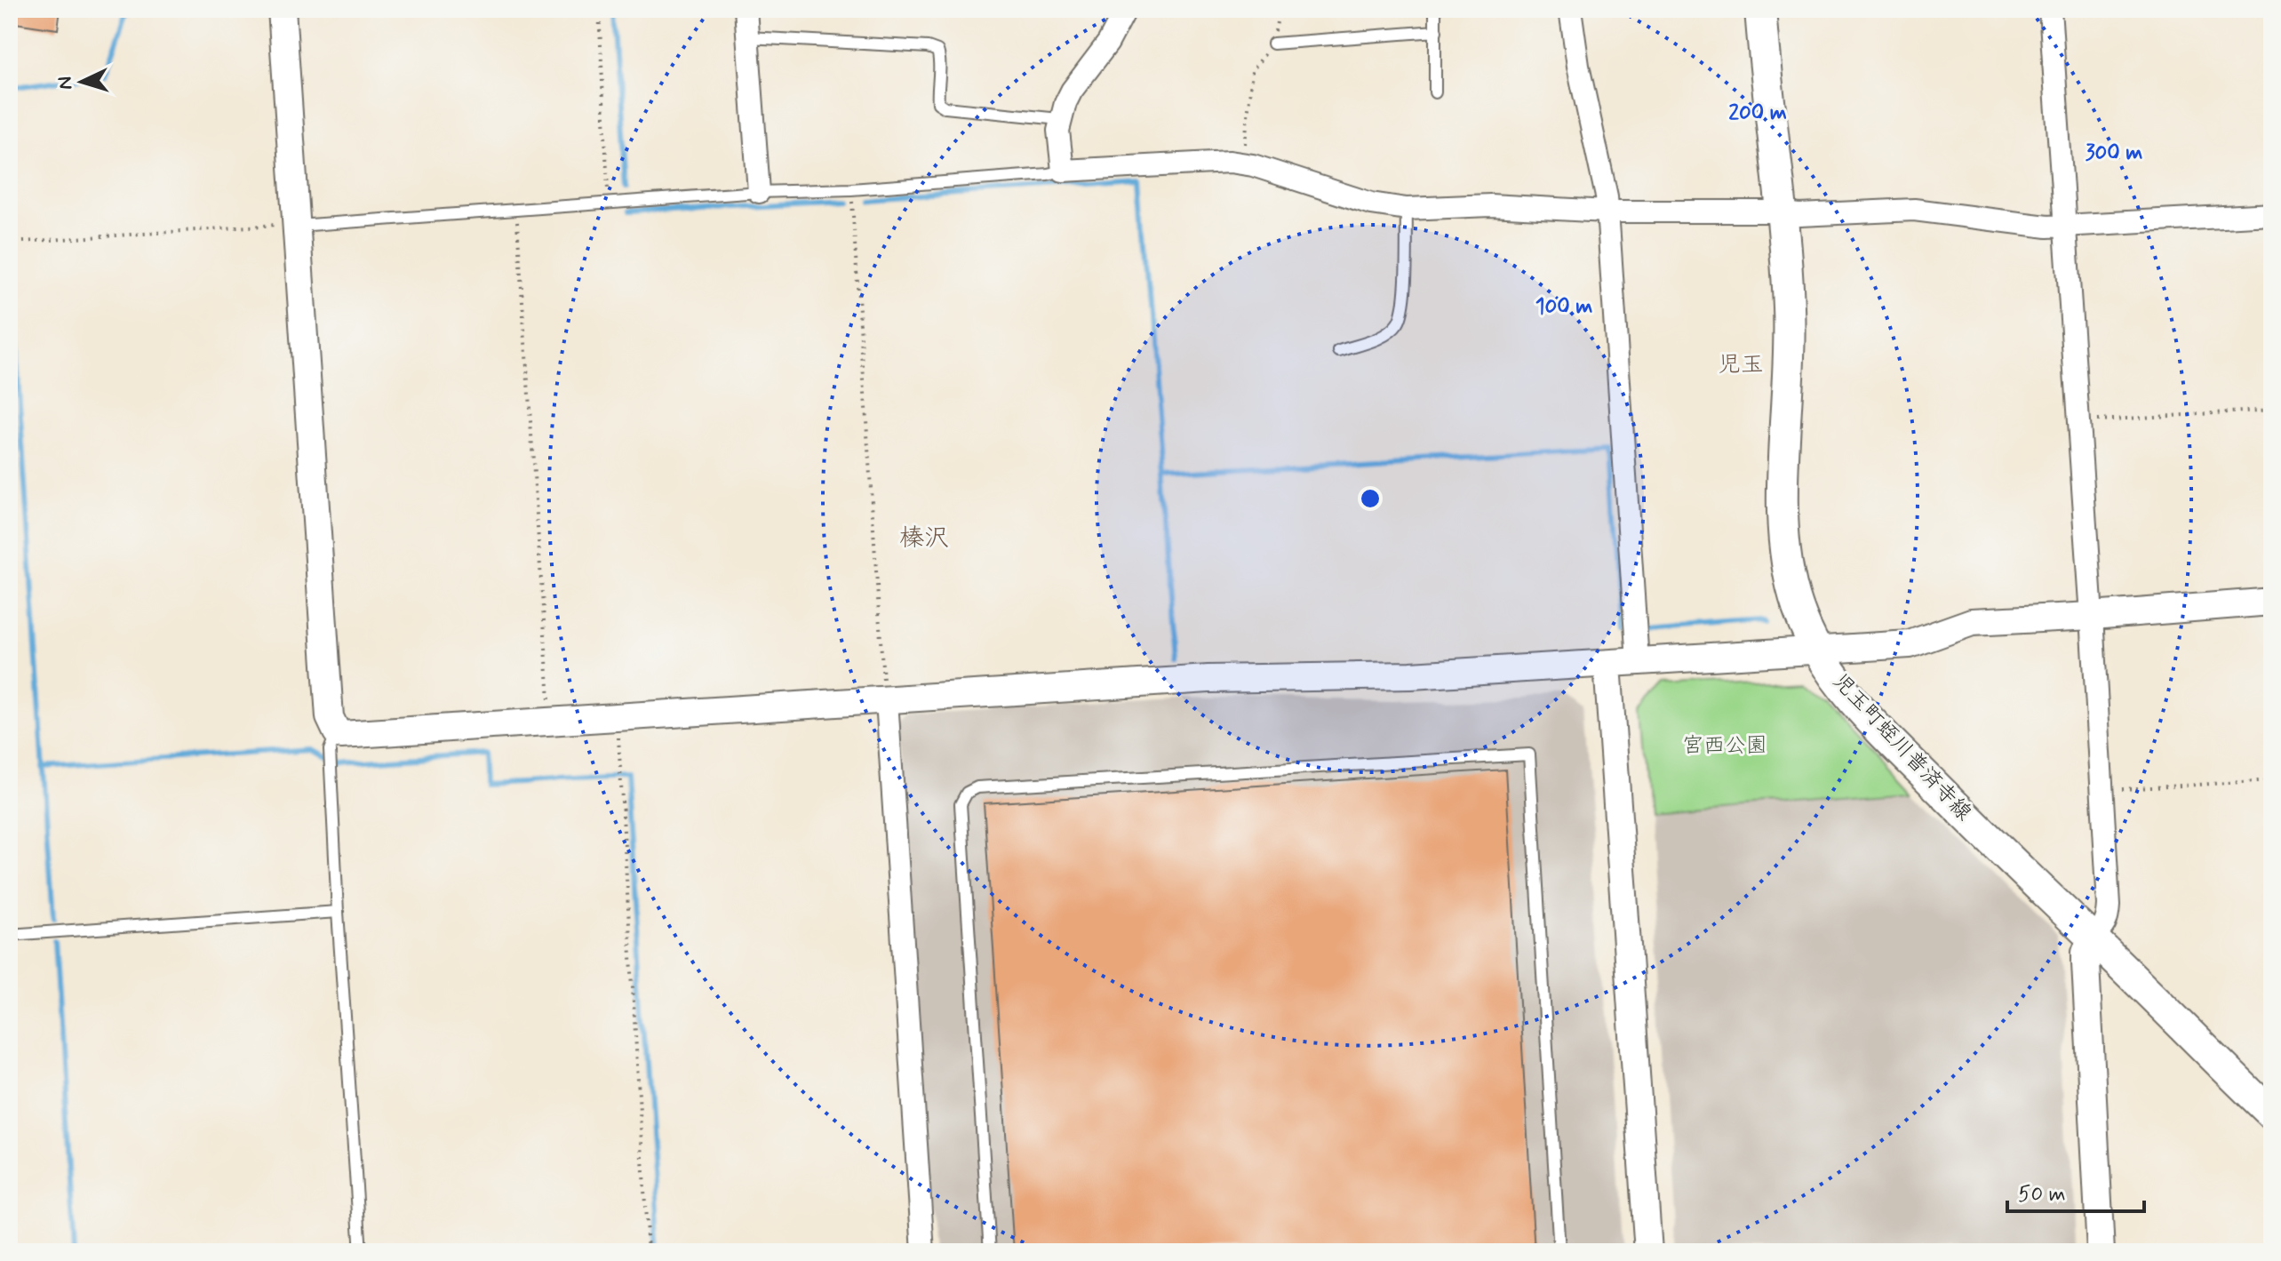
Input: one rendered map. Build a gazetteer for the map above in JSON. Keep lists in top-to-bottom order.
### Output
{
  "streets": {
    "main road": ["児玉町蛭川普済寺線"]
  },
  "districts": ["児玉", "榛沢"],
  "parks": ["宮西公園"],
  "scale_bar": "50 m",
  "north": "left",
  "rings": ["200 m", "300 m", "100 m"]
}
